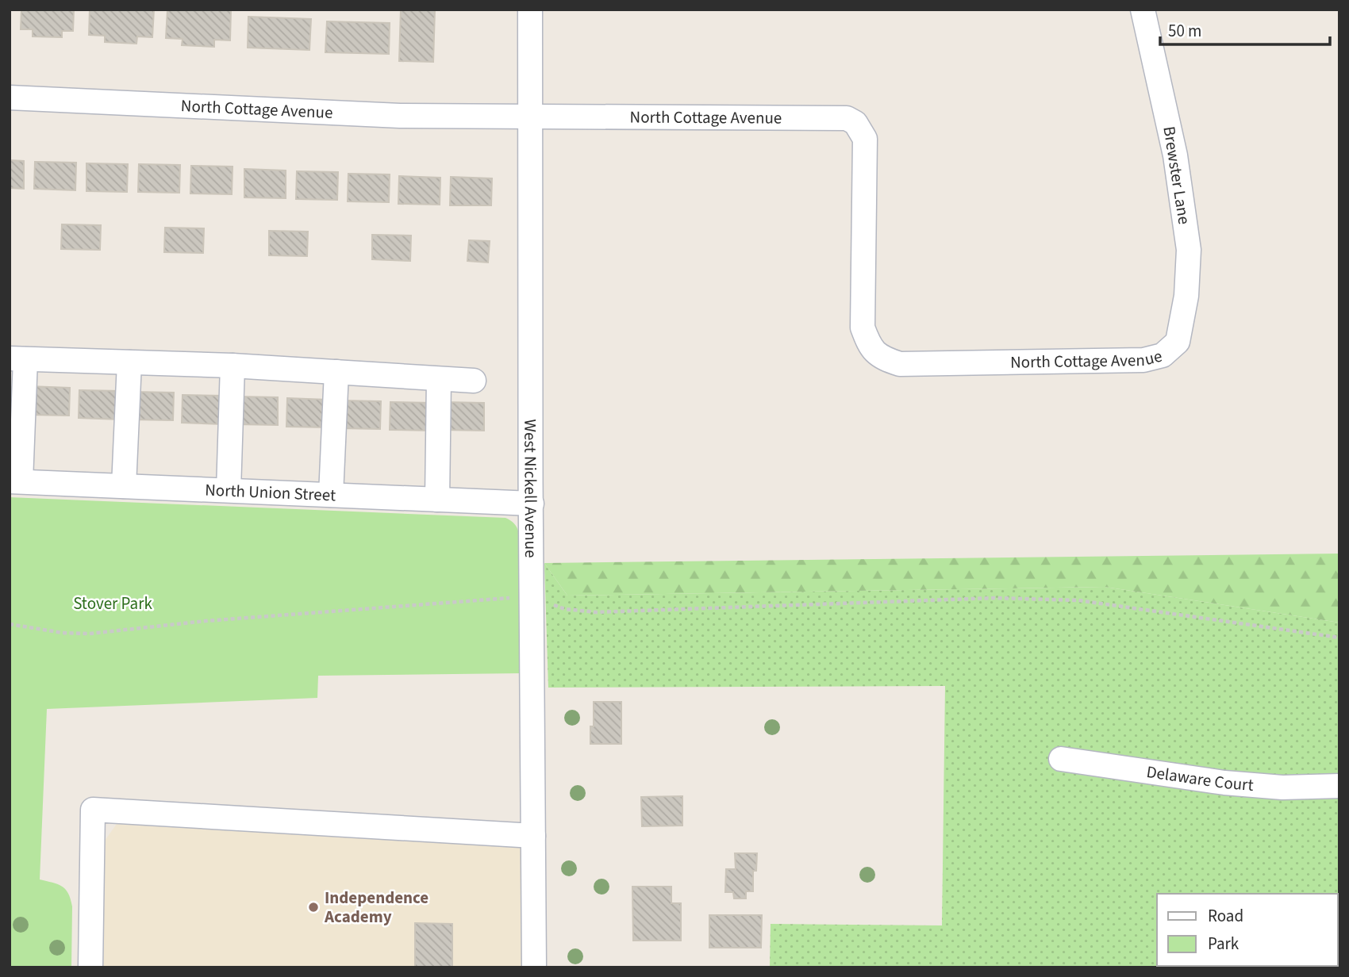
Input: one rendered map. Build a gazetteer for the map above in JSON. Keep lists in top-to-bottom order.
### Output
{
  "streets": {
    "street": [
      "North Cottage Avenue",
      "Brewster Lane",
      "West Nickell Avenue",
      "North Union Street",
      "Delaware Court"
    ]
  },
  "crossings": [
    ["North Cottage Avenue", "Brewster Lane"],
    ["North Cottage Avenue", "West Nickell Avenue"],
    ["West Nickell Avenue", "North Union Street"]
  ],
  "parks": ["Stover Park"],
  "places": ["Independence Academy"],
  "legend": ["Road", "Park"],
  "scale_bar": "50 m"
}
